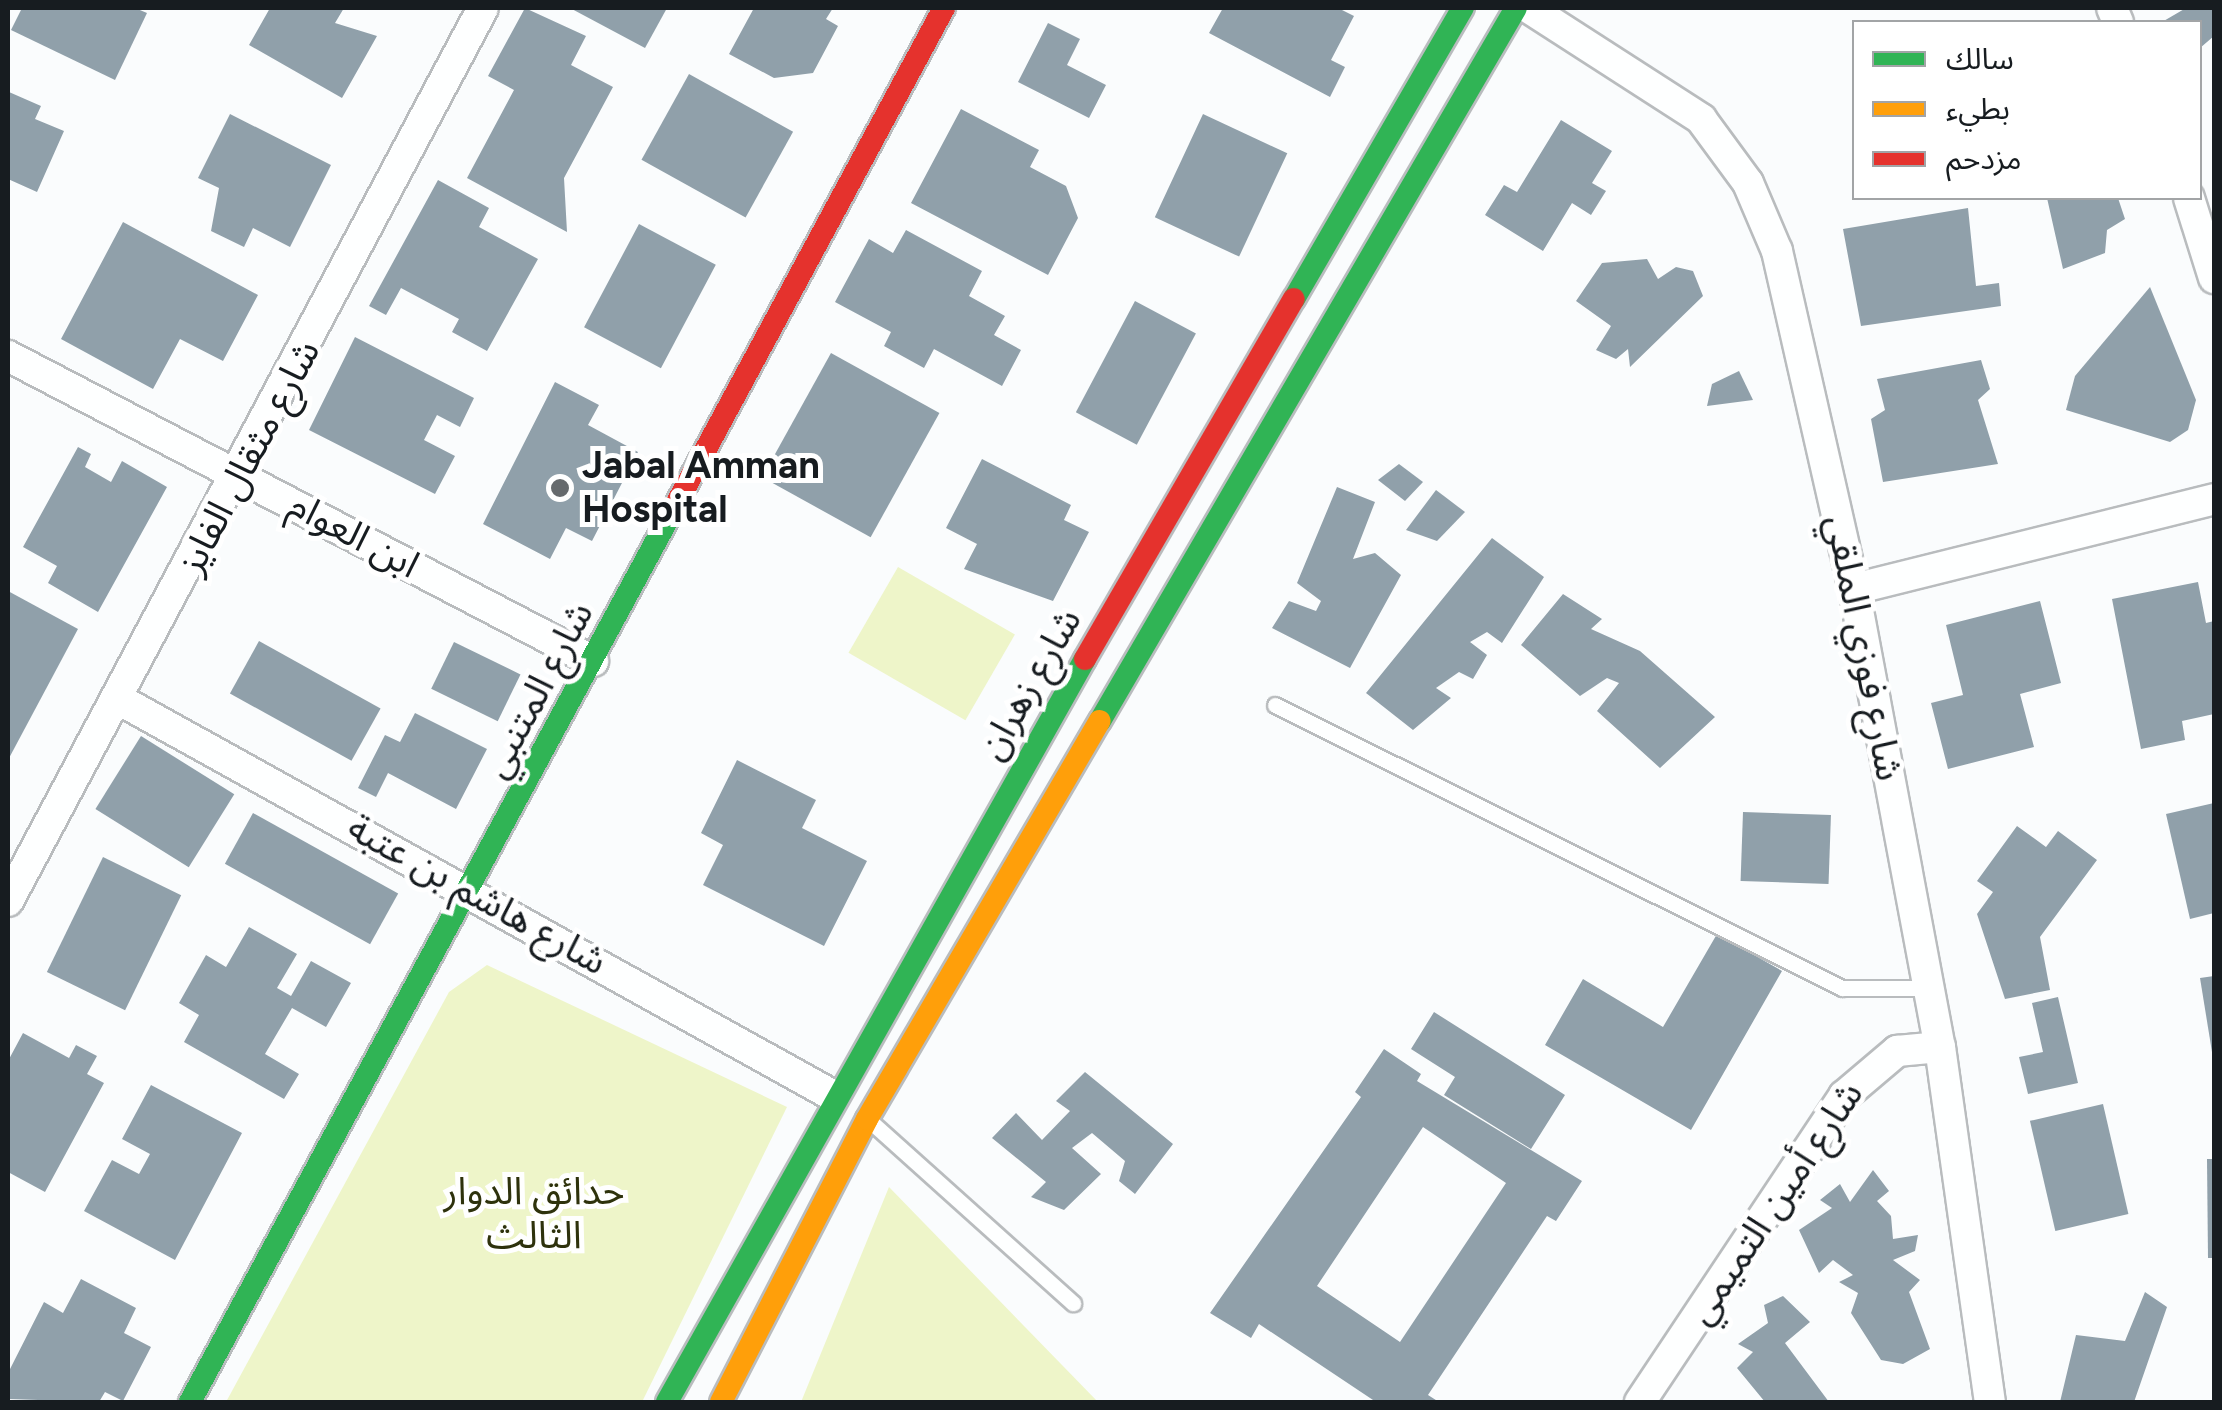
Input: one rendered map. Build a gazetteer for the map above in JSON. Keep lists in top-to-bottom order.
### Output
{
  "streets": {
    "main road": ["شارع زهران", "شارع المتنبي"],
    "street": [
      "شارع مثقال الفايز",
      "ابن العوام",
      "شارع فوزي الملقي",
      "شارع هاشم بن عتبة",
      "شارع أمين التميمي"
    ]
  },
  "crossings": [
    ["شارع مثقال الفايز", "ابن العوام"],
    ["شارع مثقال الفايز", "شارع هاشم بن عتبة"],
    ["ابن العوام", "شارع المتنبي"],
    ["شارع فوزي الملقي", "شارع أمين التميمي"],
    ["شارع زهران", "شارع هاشم بن عتبة"],
    ["شارع المتنبي", "شارع هاشم بن عتبة"]
  ],
  "parks": ["حدائق الدوار الثالث"],
  "places": ["Jabal Amman Hospital"],
  "legend": ["سالك", "بطيء", "مزدحم"]
}
